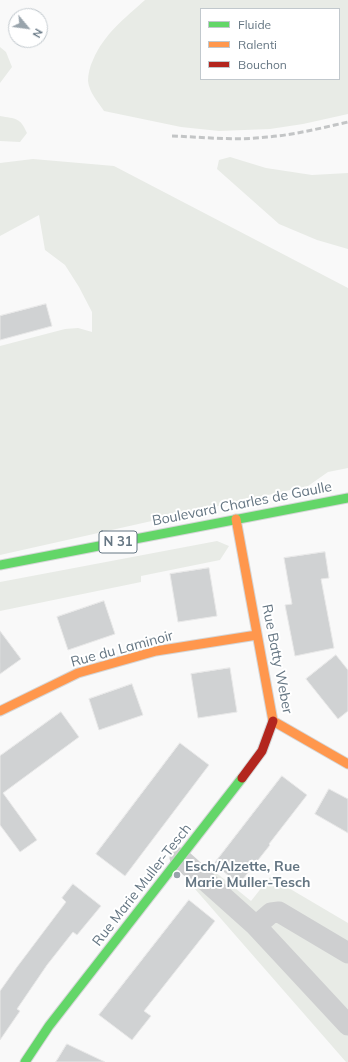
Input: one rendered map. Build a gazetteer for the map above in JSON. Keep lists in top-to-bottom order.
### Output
{
  "streets": {
    "street": [
      "Boulevard Charles de Gaulle",
      "N 31",
      "Rue du Laminoir",
      "Rue Batty Weber",
      "Rue Marie Muller-Tesch"
    ]
  },
  "crossings": [
    ["Boulevard Charles de Gaulle", "Rue Batty Weber"],
    ["Rue du Laminoir", "Rue Batty Weber"],
    ["Rue Batty Weber", "Rue Marie Muller-Tesch"]
  ],
  "places": ["Esch/Alzette, Rue Marie Muller-Tesch"],
  "legend": ["Fluide", "Ralenti", "Bouchon"],
  "north": "bottom right"
}
